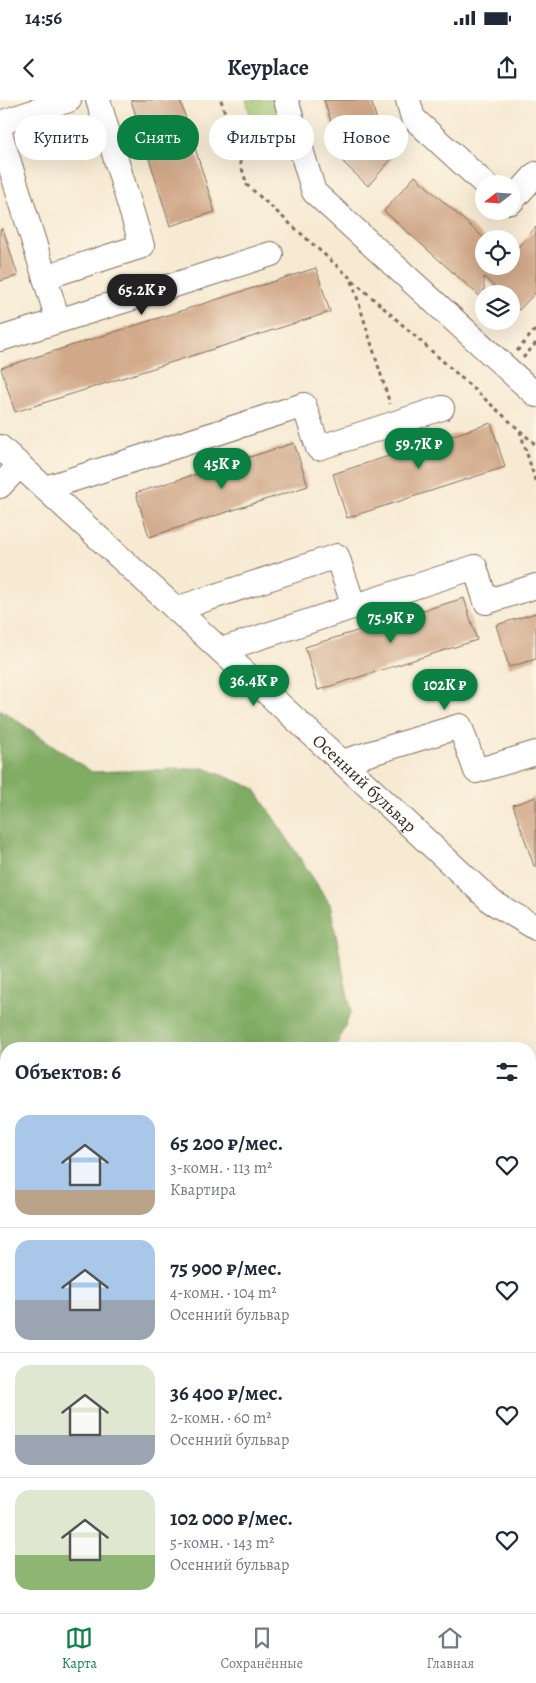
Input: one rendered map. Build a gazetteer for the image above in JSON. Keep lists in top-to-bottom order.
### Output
{
  "streets": {
    "street": ["Осенний бульвар"]
  },
  "north": "left",
  "page": {
    "status": "14:56",
    "header": "Keyplace",
    "chip": [
      "Купить",
      "Снять",
      "Фильтры",
      "Новое"
    ],
    "price": [
      "65.2K ₽",
      "59.7K ₽",
      "45K ₽",
      "75.9K ₽",
      "36.4K ₽",
      "102K ₽"
    ],
    "heading": "Объектов: 6",
    "list": [
      {
        "name": "65 200 ₽/мес.",
        "note": "3-комн. · 113 m² · Квартира"
      },
      {
        "name": "75 900 ₽/мес.",
        "note": "4-комн. · 104 m² · Осенний бульвар"
      },
      {
        "name": "36 400 ₽/мес.",
        "note": "2-комн. · 60 m² · Осенний бульвар"
      },
      {
        "name": "102 000 ₽/мес.",
        "note": "5-комн. · 143 m² · Осенний бульвар"
      }
    ],
    "tabs": ["Карта", "Сохранённые", "Главная"]
  }
}
